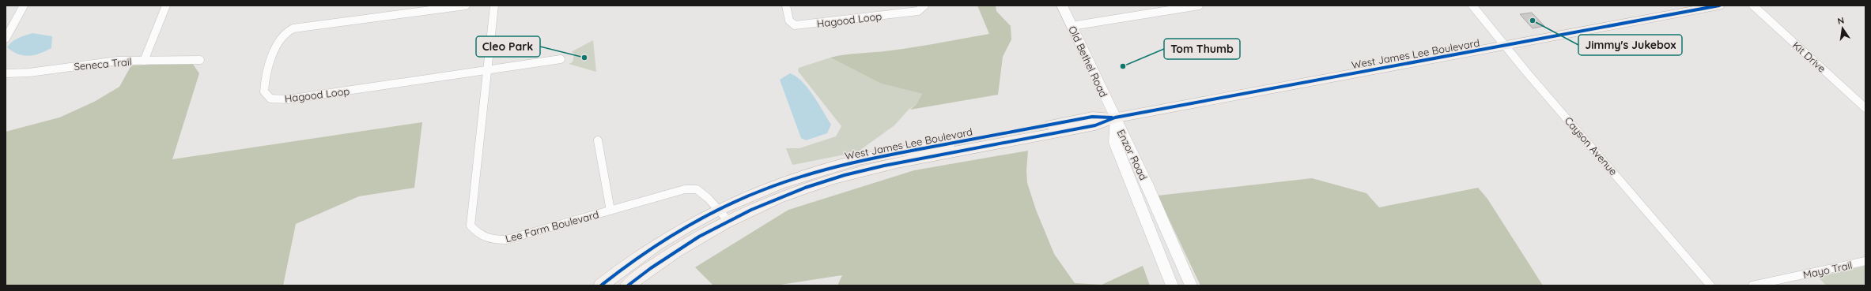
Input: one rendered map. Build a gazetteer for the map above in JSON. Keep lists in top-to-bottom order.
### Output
{
  "streets": {
    "main road": ["West James Lee Boulevard", "Old Bethel Road", "Enzor Road"],
    "street": [
      "Hagood Loop",
      "Kit Drive",
      "Seneca Trail",
      "Cayson Avenue",
      "Lee Farm Boulevard",
      "Mayo Trail"
    ]
  },
  "crossings": [
    ["Hagood Loop", "Lee Farm Boulevard"],
    ["West James Lee Boulevard", "Old Bethel Road"],
    ["West James Lee Boulevard", "Cayson Avenue"],
    ["West James Lee Boulevard", "Enzor Road"],
    ["West James Lee Boulevard", "Lee Farm Boulevard"],
    ["Old Bethel Road", "Enzor Road"]
  ],
  "places": ["Jimmy's Jukebox", "Cleo Park", "Tom Thumb"],
  "north": "top"
}
